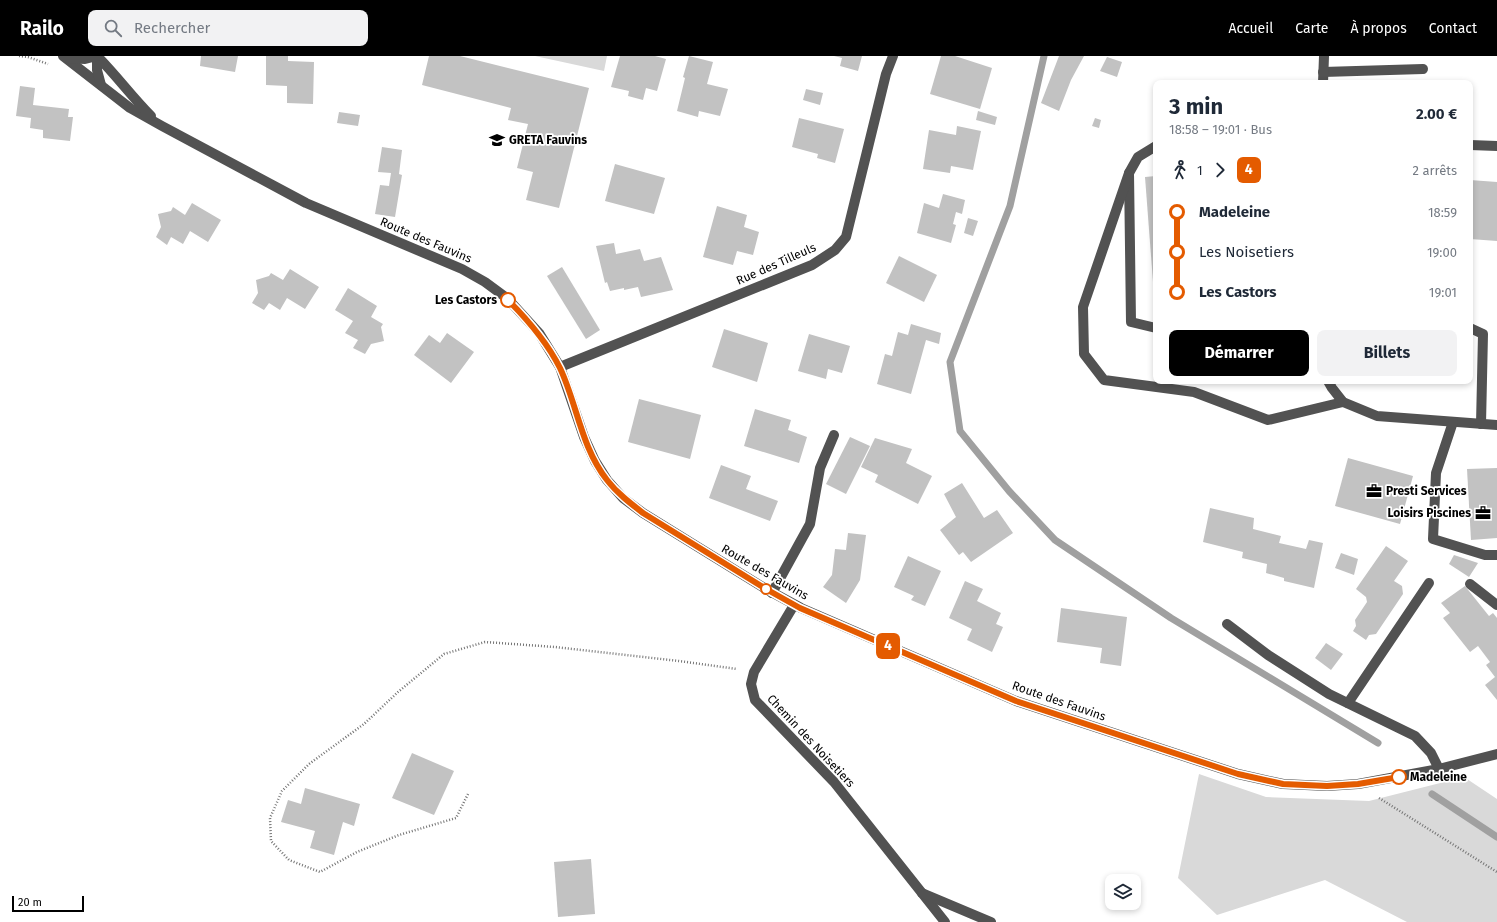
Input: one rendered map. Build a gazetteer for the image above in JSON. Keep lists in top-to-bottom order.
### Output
{
  "streets": {
    "street": ["Route des Fauvins", "Rue des Tilleuls", "Chemin des Noisetiers"]
  },
  "crossings": [
    ["Route des Fauvins", "Rue des Tilleuls"],
    ["Route des Fauvins", "Chemin des Noisetiers"]
  ],
  "places": {
    "school or university": ["GRETA Fauvins"],
    "other": ["Les Castors", "Madeleine"],
    "office": ["Presti Services", "Loisirs Piscines"]
  },
  "lines": ["bus line 4"],
  "scale_bar": "20 m",
  "page": {
    "header": "Railo",
    "search": "Rechercher",
    "nav": [
      "Accueil",
      "Carte",
      "À propos",
      "Contact"
    ],
    "on_map": "4",
    "heading": ["3 min", "18:58 – 19:01 · Bus", "2.00 €"],
    "legs": ["1", "4", "2 arrêts"],
    "list": [
      {
        "name": "Madeleine",
        "value": "18:59"
      },
      {
        "name": "Les Noisetiers",
        "value": "19:00"
      },
      {
        "name": "Les Castors",
        "value": "19:01"
      }
    ],
    "buttons": ["Démarrer", "Billets"],
    "scale": "20 m"
  }
}
